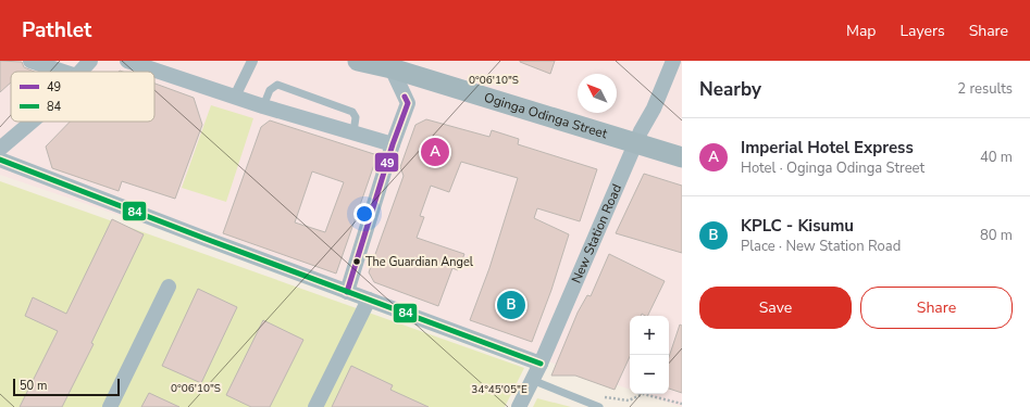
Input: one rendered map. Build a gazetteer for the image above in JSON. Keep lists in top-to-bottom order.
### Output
{
  "streets": {
    "main road": ["Oginga Odinga Street"],
    "street": ["New Station Road"]
  },
  "crossings": [
    ["Oginga Odinga Street", "New Station Road"]
  ],
  "places": ["The Guardian Angel"],
  "lines": ["transit line 49", "transit line 84"],
  "legend": ["49", "84"],
  "scale_bar": "50 m",
  "north": "top left",
  "page": {
    "header": "Pathlet",
    "nav": ["Map", "Layers", "Share"],
    "heading": ["Nearby", "2 results"],
    "list": [
      {
        "mark": "A",
        "name": "Imperial Hotel Express",
        "note": "Hotel · Oginga Odinga Street",
        "value": "40 m"
      },
      {
        "mark": "B",
        "name": "KPLC - Kisumu",
        "note": "Place · New Station Road",
        "value": "80 m"
      }
    ],
    "pins": ["A", "B"],
    "buttons": ["Save", "Share"],
    "map_buttons": ["+", "−"],
    "scale": "50 m"
  },
  "coordinates": ["0°06'10\"S", "34°45'05\"E"]
}
